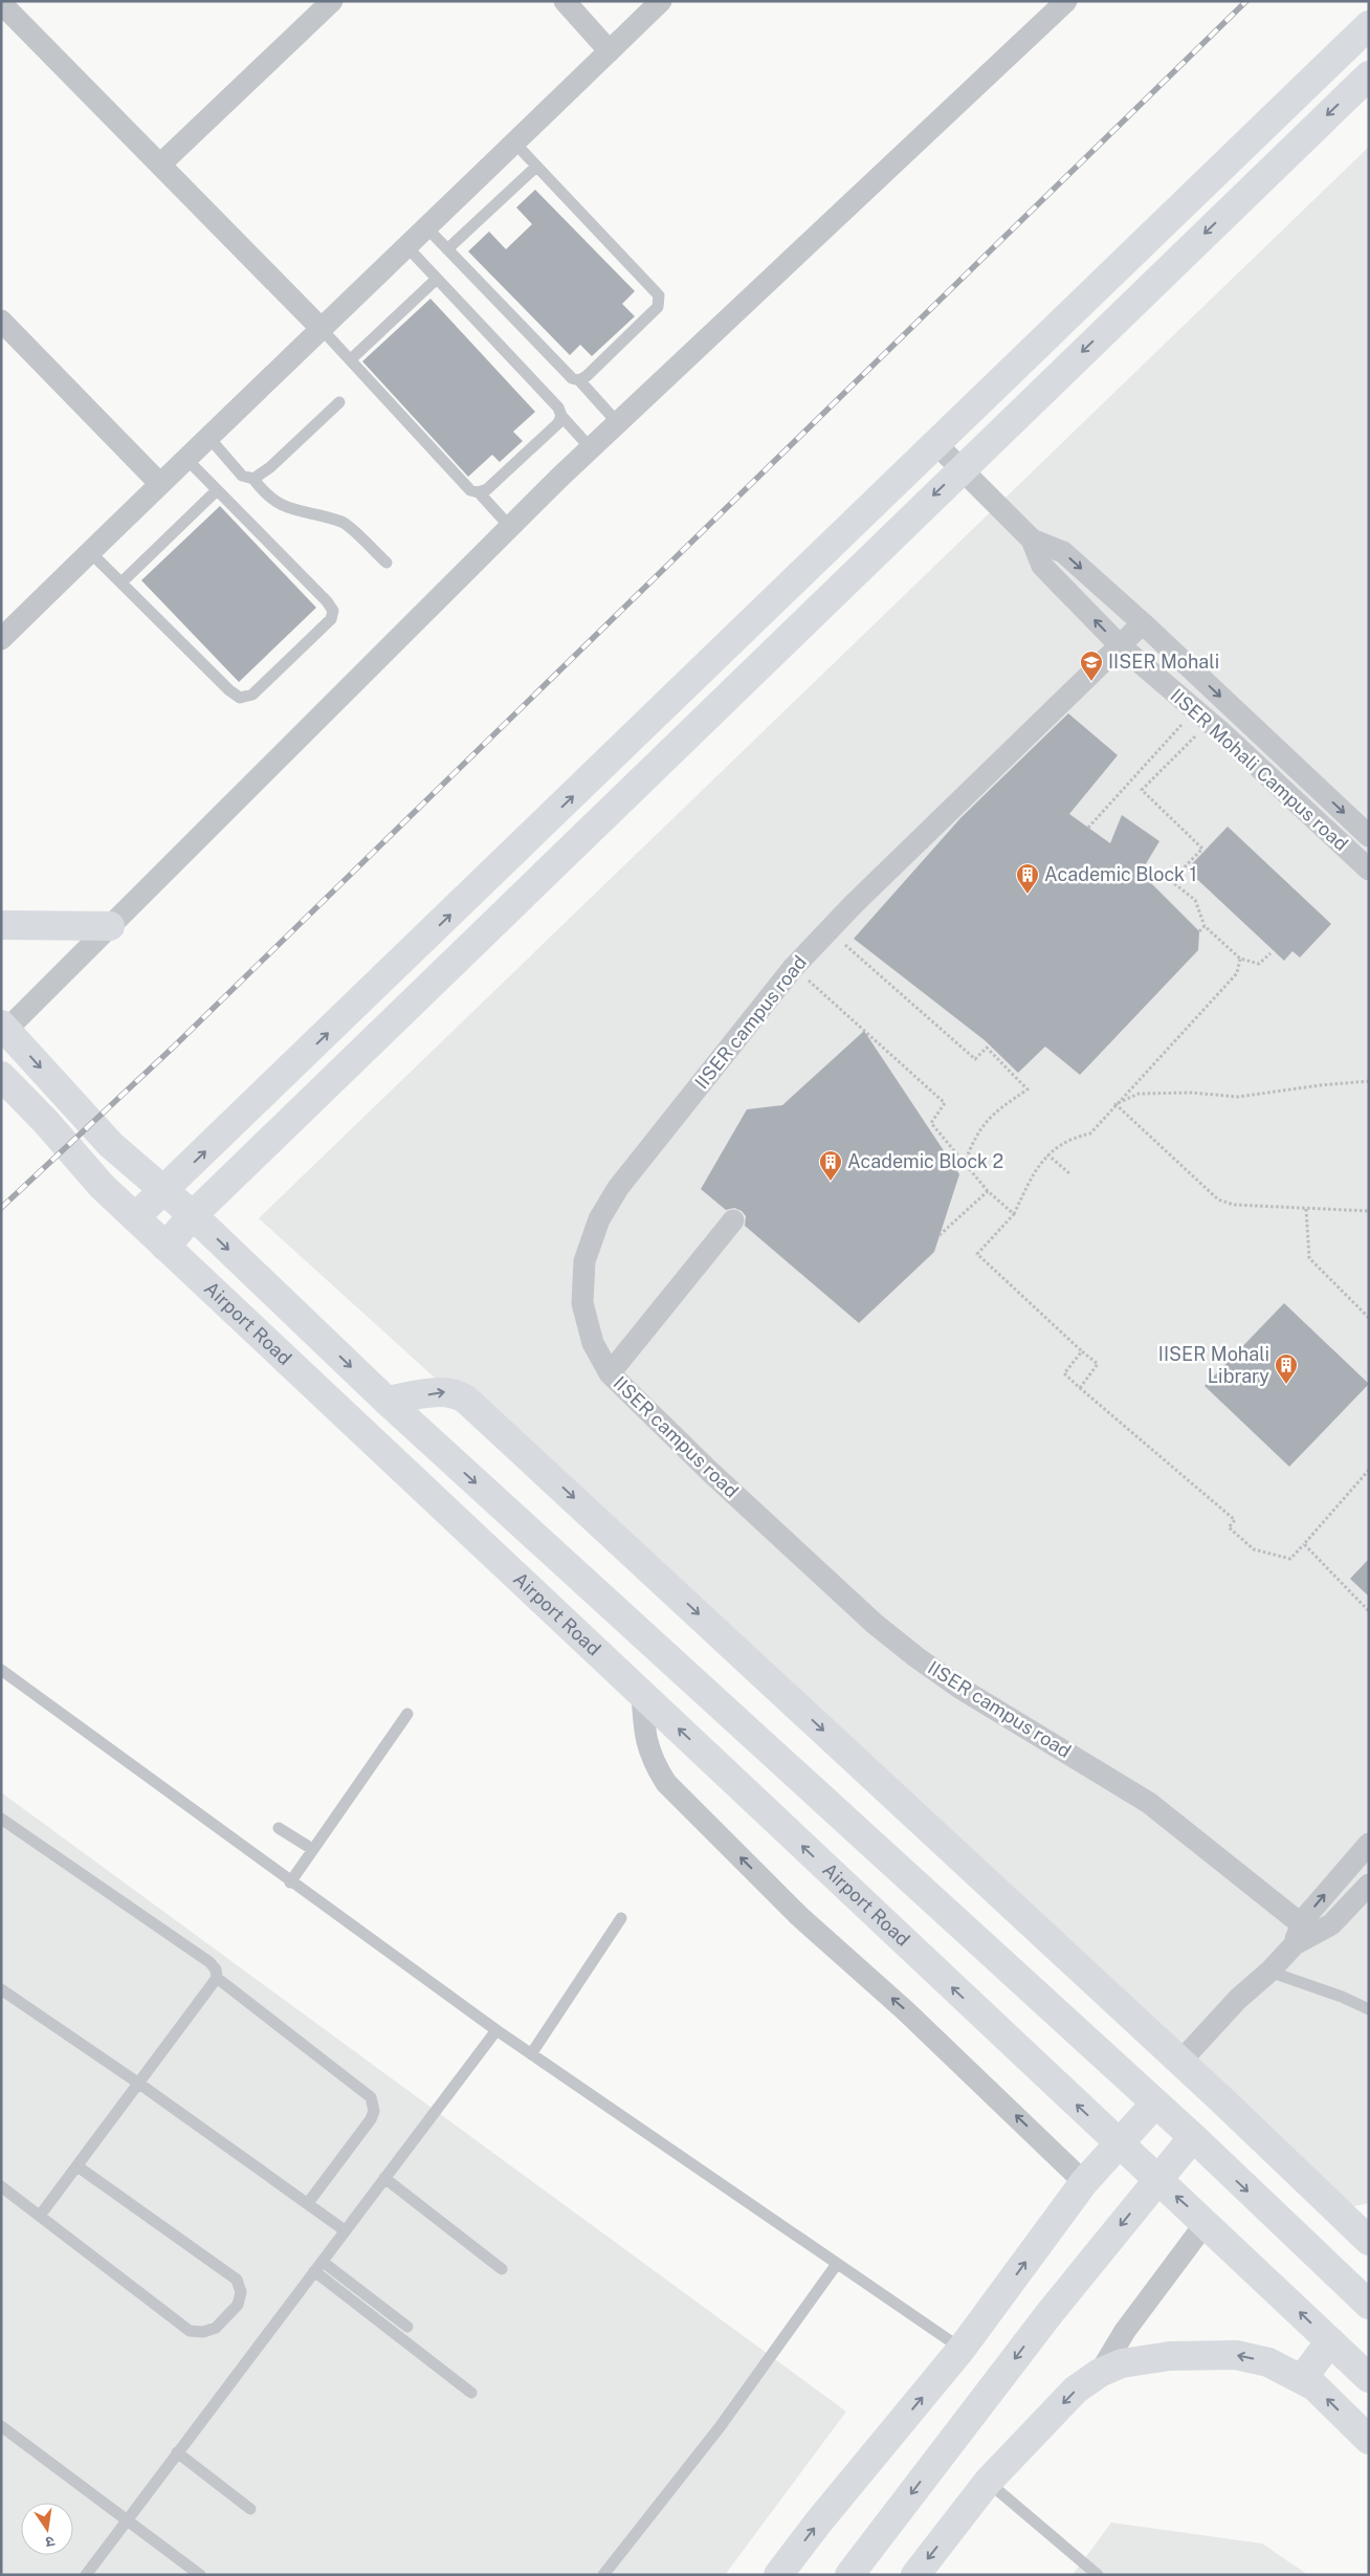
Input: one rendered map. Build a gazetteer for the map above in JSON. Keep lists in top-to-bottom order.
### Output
{
  "streets": {
    "main road": ["Airport Road"],
    "street": ["IISER Mohali Campus road", "IISER campus road"]
  },
  "crossings": [
    ["IISER Mohali Campus road", "IISER campus road"]
  ],
  "places": {
    "school or university": ["IISER Mohali"],
    "building": ["Academic Block 1", "Academic Block 2", "IISER Mohali Library"]
  },
  "north": "bottom"
}
